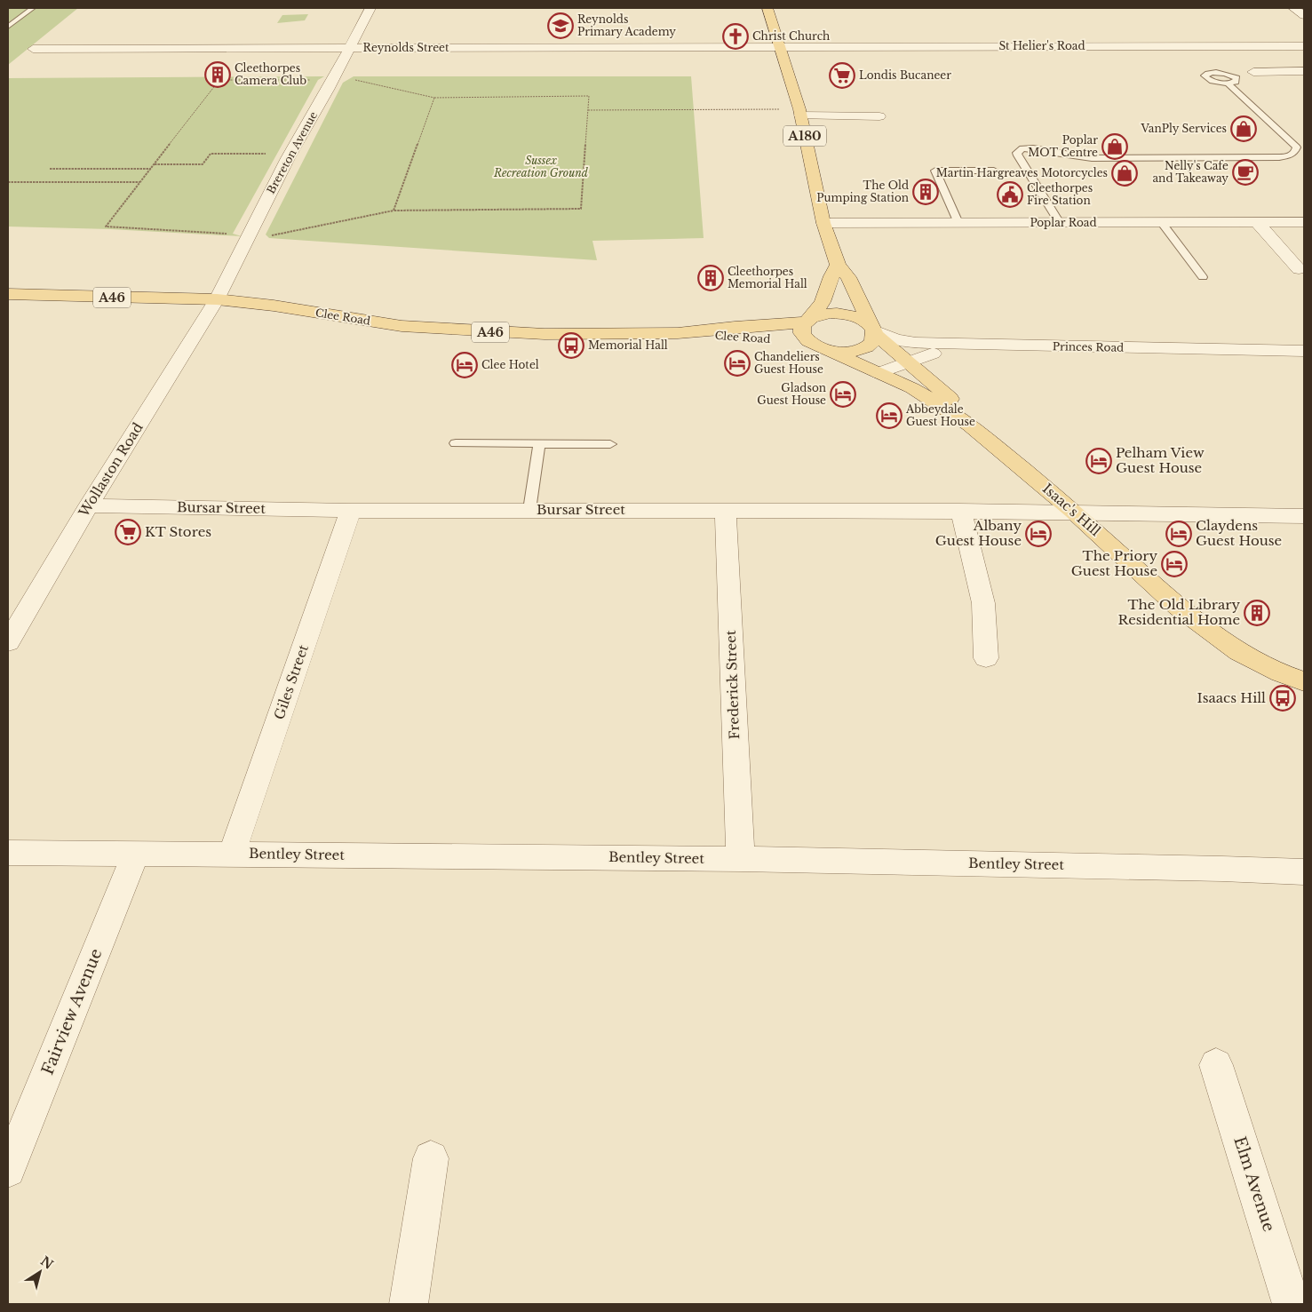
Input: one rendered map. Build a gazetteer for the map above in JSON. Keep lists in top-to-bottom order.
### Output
{
  "streets": {
    "main road": [
      "A180",
      "A46",
      "Clee Road",
      "Isaac's Hill"
    ],
    "street": [
      "St Helier's Road",
      "Reynolds Street",
      "Brereton Avenue",
      "Poplar Road",
      "Princes Road",
      "Wollaston Road",
      "Bursar Street",
      "Giles Street",
      "Frederick Street",
      "Bentley Street",
      "Fairview Avenue",
      "Elm Avenue"
    ]
  },
  "crossings": [
    ["St Helier's Road", "Reynolds Street"],
    ["St Helier's Road", "A180"],
    ["Reynolds Street", "A180"],
    ["Reynolds Street", "Brereton Avenue"],
    ["A180", "Poplar Road"],
    ["A180", "A46"],
    ["A180", "Princes Road"],
    ["A180", "Isaac's Hill"],
    ["Brereton Avenue", "Clee Road"],
    ["Brereton Avenue", "Wollaston Road"],
    ["A46", "Clee Road"],
    ["A46", "Princes Road"],
    ["A46", "Isaac's Hill"],
    ["Clee Road", "Wollaston Road"],
    ["Princes Road", "Isaac's Hill"],
    ["Wollaston Road", "Bursar Street"],
    ["Bursar Street", "Isaac's Hill"],
    ["Bursar Street", "Giles Street"],
    ["Bursar Street", "Frederick Street"],
    ["Giles Street", "Bentley Street"],
    ["Frederick Street", "Bentley Street"],
    ["Bentley Street", "Fairview Avenue"]
  ],
  "parks": ["Sussex Recreation Ground"],
  "places": {
    "school or university": ["Reynolds Primary Academy"],
    "church": ["Christ Church"],
    "building": [
      "Cleethorpes Camera Club",
      "The Old Pumping Station",
      "Cleethorpes Memorial Hall",
      "The Old Library Residential Home"
    ],
    "supermarket": ["Londis Bucaneer", "KT Stores"],
    "shop": ["VanPly Services", "Poplar MOT Centre", "Martin Hargreaves Motorcycles"],
    "cafe": ["Nelly's Cafe and Takeaway"],
    "public building": ["Cleethorpes Fire Station"],
    "bus stop": ["Memorial Hall", "Isaacs Hill"],
    "hotel": [
      "Chandeliers Guest House",
      "Clee Hotel",
      "Gladson Guest House",
      "Abbeydale Guest House",
      "Pelham View Guest House",
      "Albany Guest House",
      "Claydens Guest House",
      "The Priory Guest House"
    ]
  },
  "north": "top right"
}
